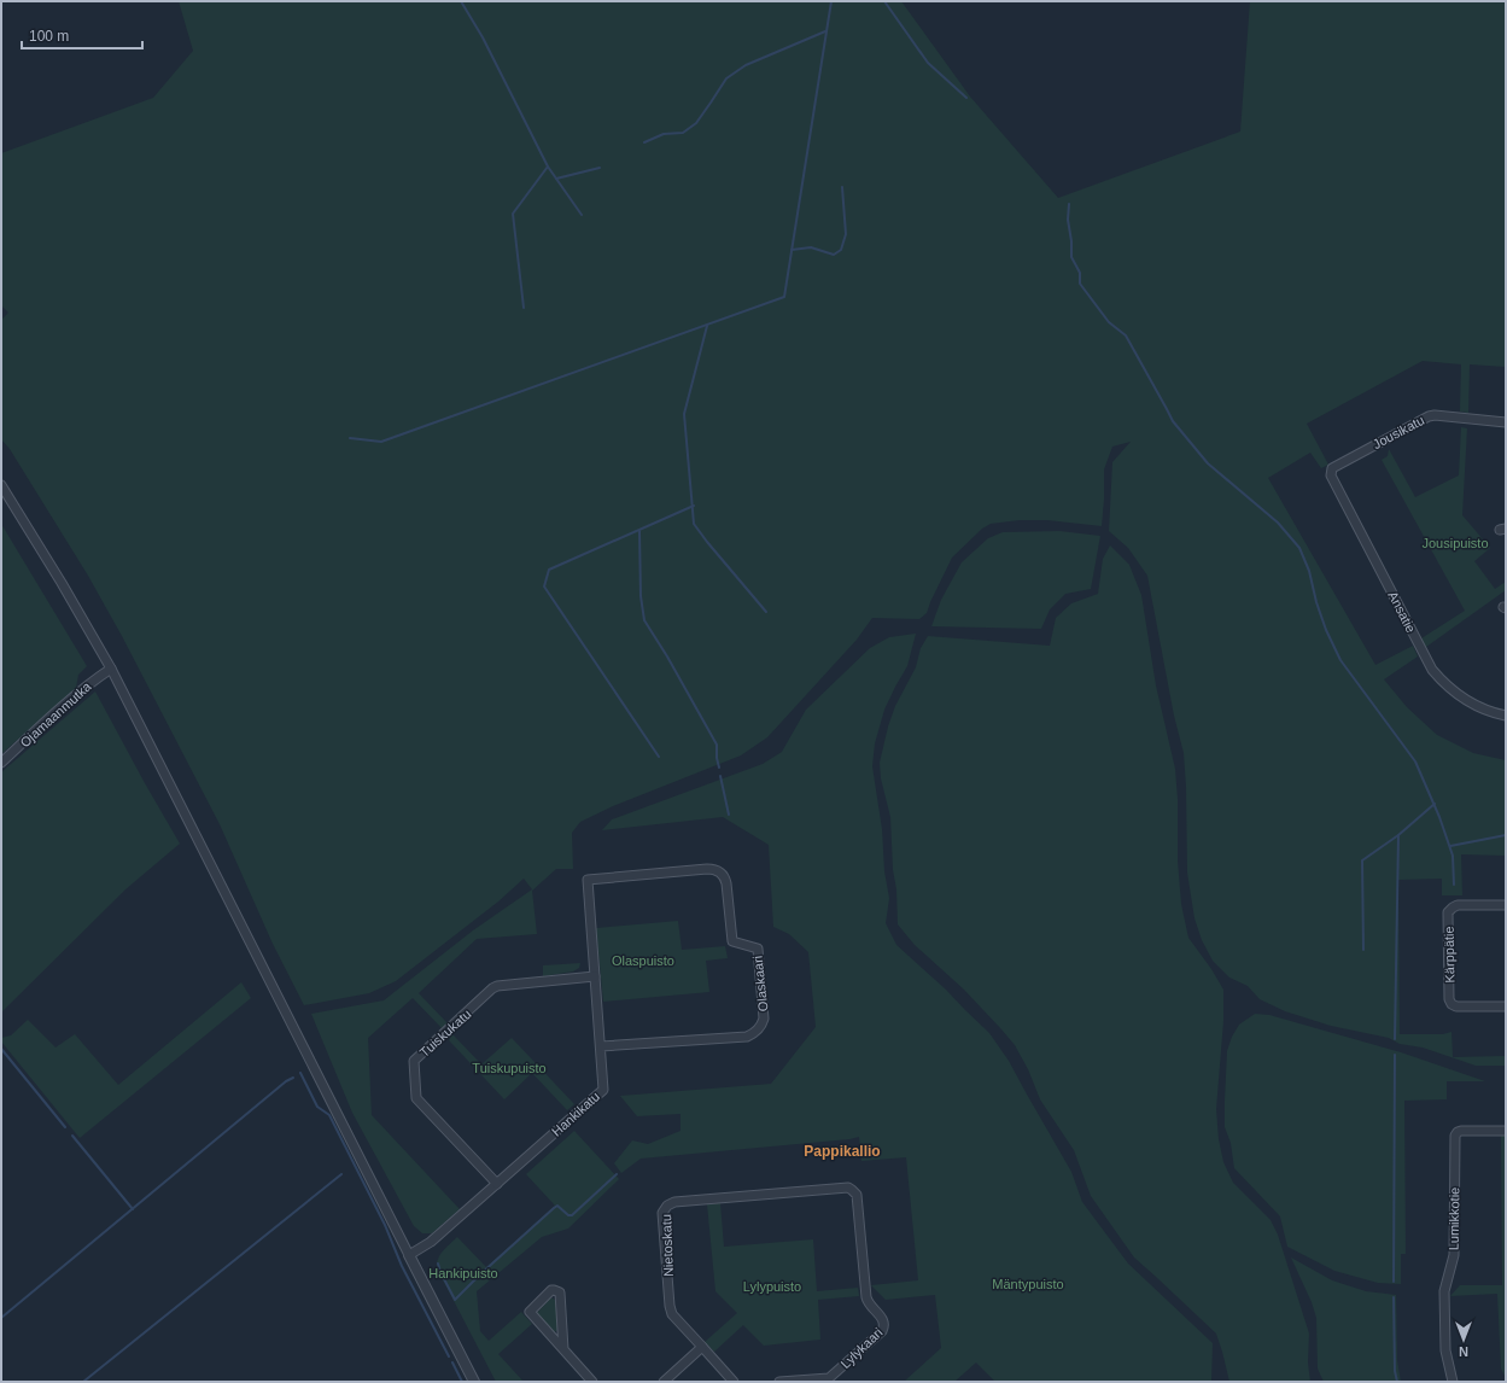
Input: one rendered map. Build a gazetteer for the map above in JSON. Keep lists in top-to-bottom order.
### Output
{
  "streets": {
    "street": [
      "Jousikatu",
      "Ansatie",
      "Ojamaanmutka",
      "Kärppätie",
      "Olaskaari",
      "Tuiskukatu",
      "Hankikatu",
      "Lumikkotie",
      "Nietoskatu",
      "Lylykaari"
    ]
  },
  "crossings": [
    ["Jousikatu", "Ansatie"],
    ["Olaskaari", "Hankikatu"],
    ["Tuiskukatu", "Hankikatu"],
    ["Nietoskatu", "Lylykaari"]
  ],
  "districts": ["Pappikallio"],
  "parks": [
    "Jousipuisto",
    "Olaspuisto",
    "Tuiskupuisto",
    "Hankipuisto",
    "Mäntypuisto",
    "Lylypuisto"
  ],
  "scale_bar": "100 m",
  "north": "bottom"
}
